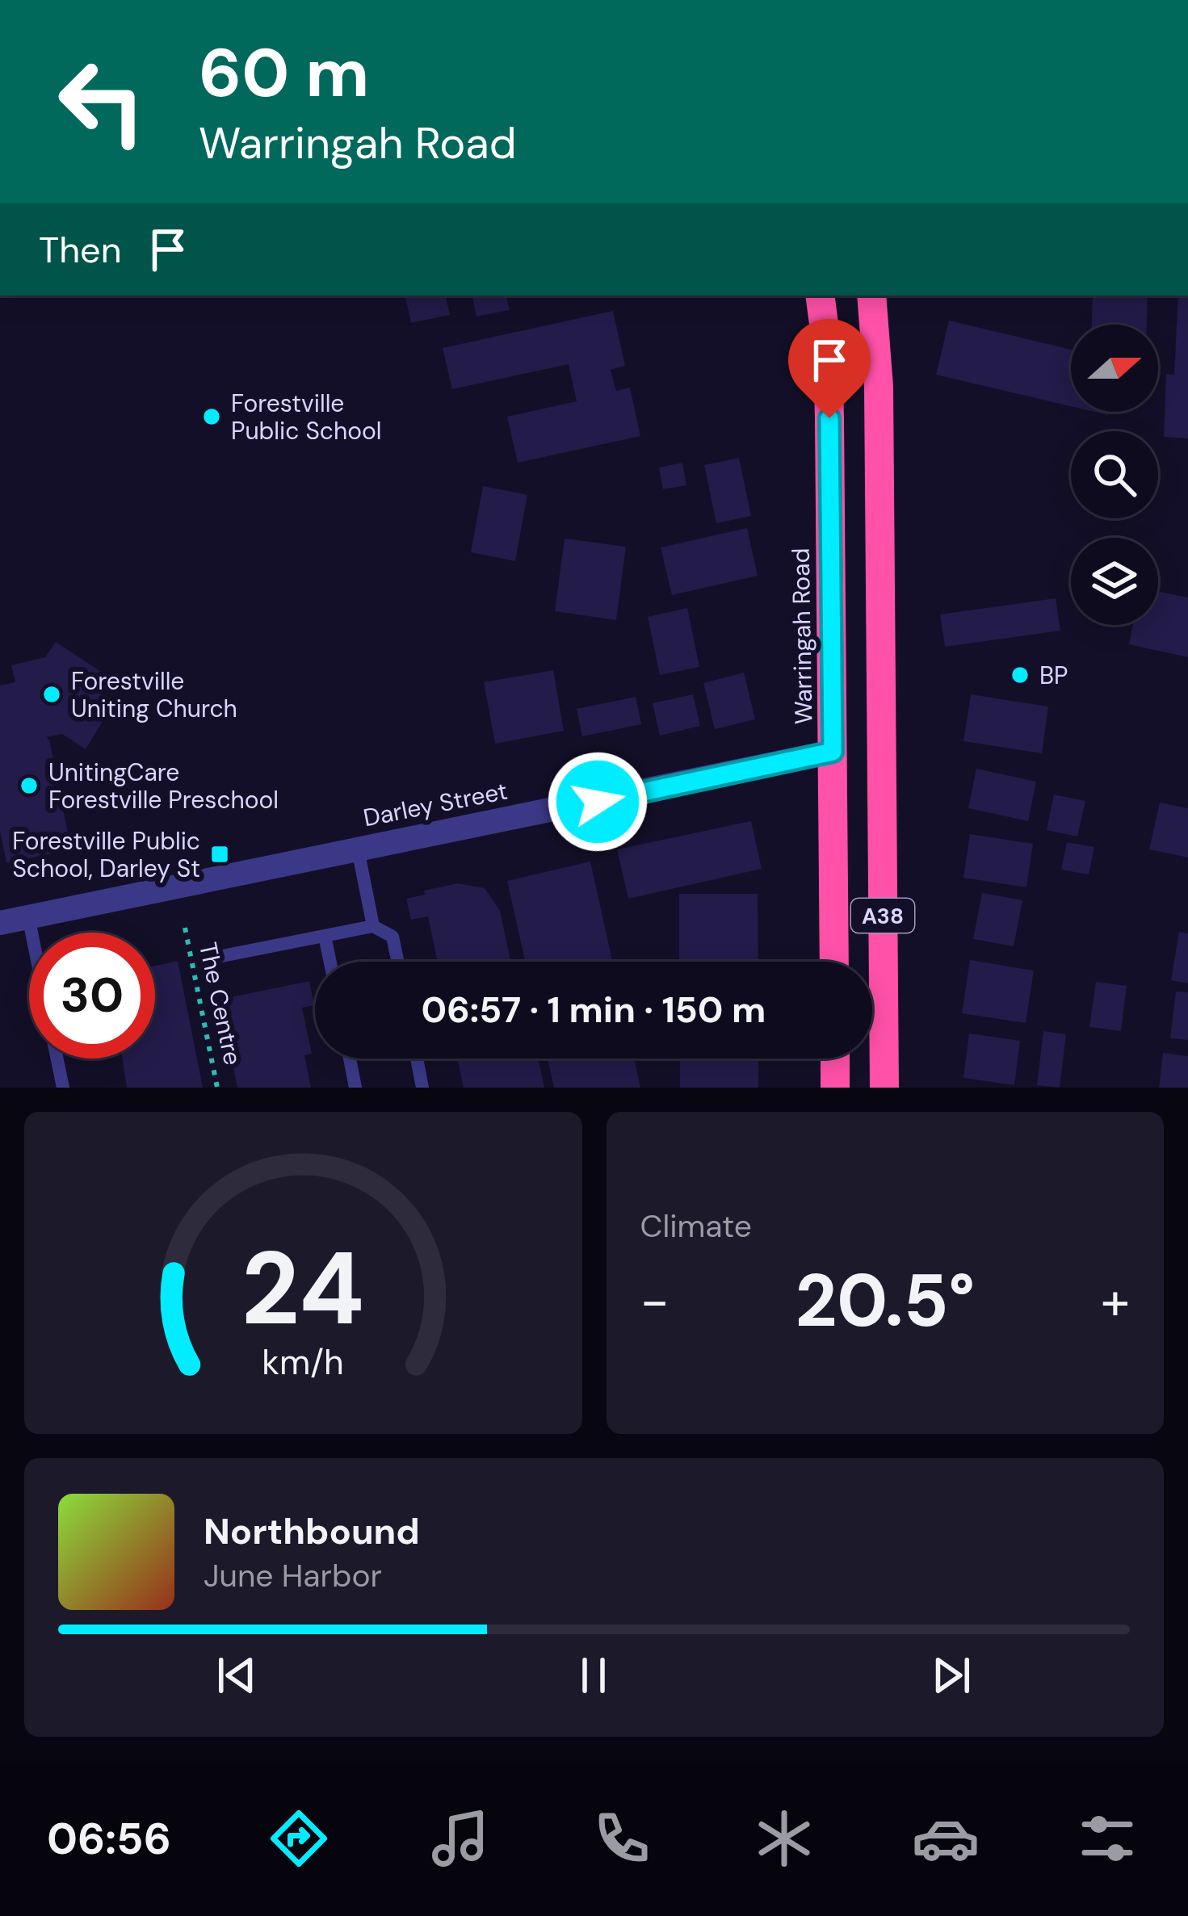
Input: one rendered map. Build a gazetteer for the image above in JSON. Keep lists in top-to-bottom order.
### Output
{
  "streets": {
    "highway": ["Warringah Road", "Darley Street", "A38"],
    "path": ["The Centre"]
  },
  "crossings": [
    ["Warringah Road", "Darley Street"],
    ["Darley Street", "A38"]
  ],
  "places": {
    "other": [
      "Forestville Public School",
      "BP",
      "Forestville Uniting Church",
      "UnitingCare Forestville Preschool"
    ],
    "transit": ["Forestville Public School, Darley St"]
  },
  "north": "right",
  "page": {
    "turn": ["60 m", "Warringah Road"],
    "then": "Then",
    "limit": "30",
    "trip": "06:57 · 1 min · 150 m",
    "tile": "Climate",
    "heat": ["−", "20.5°", "+"],
    "song": ["Northbound", "June Harbor"],
    "tabs": "06:56",
    "gauge": ["24", "km/h"]
  }
}
